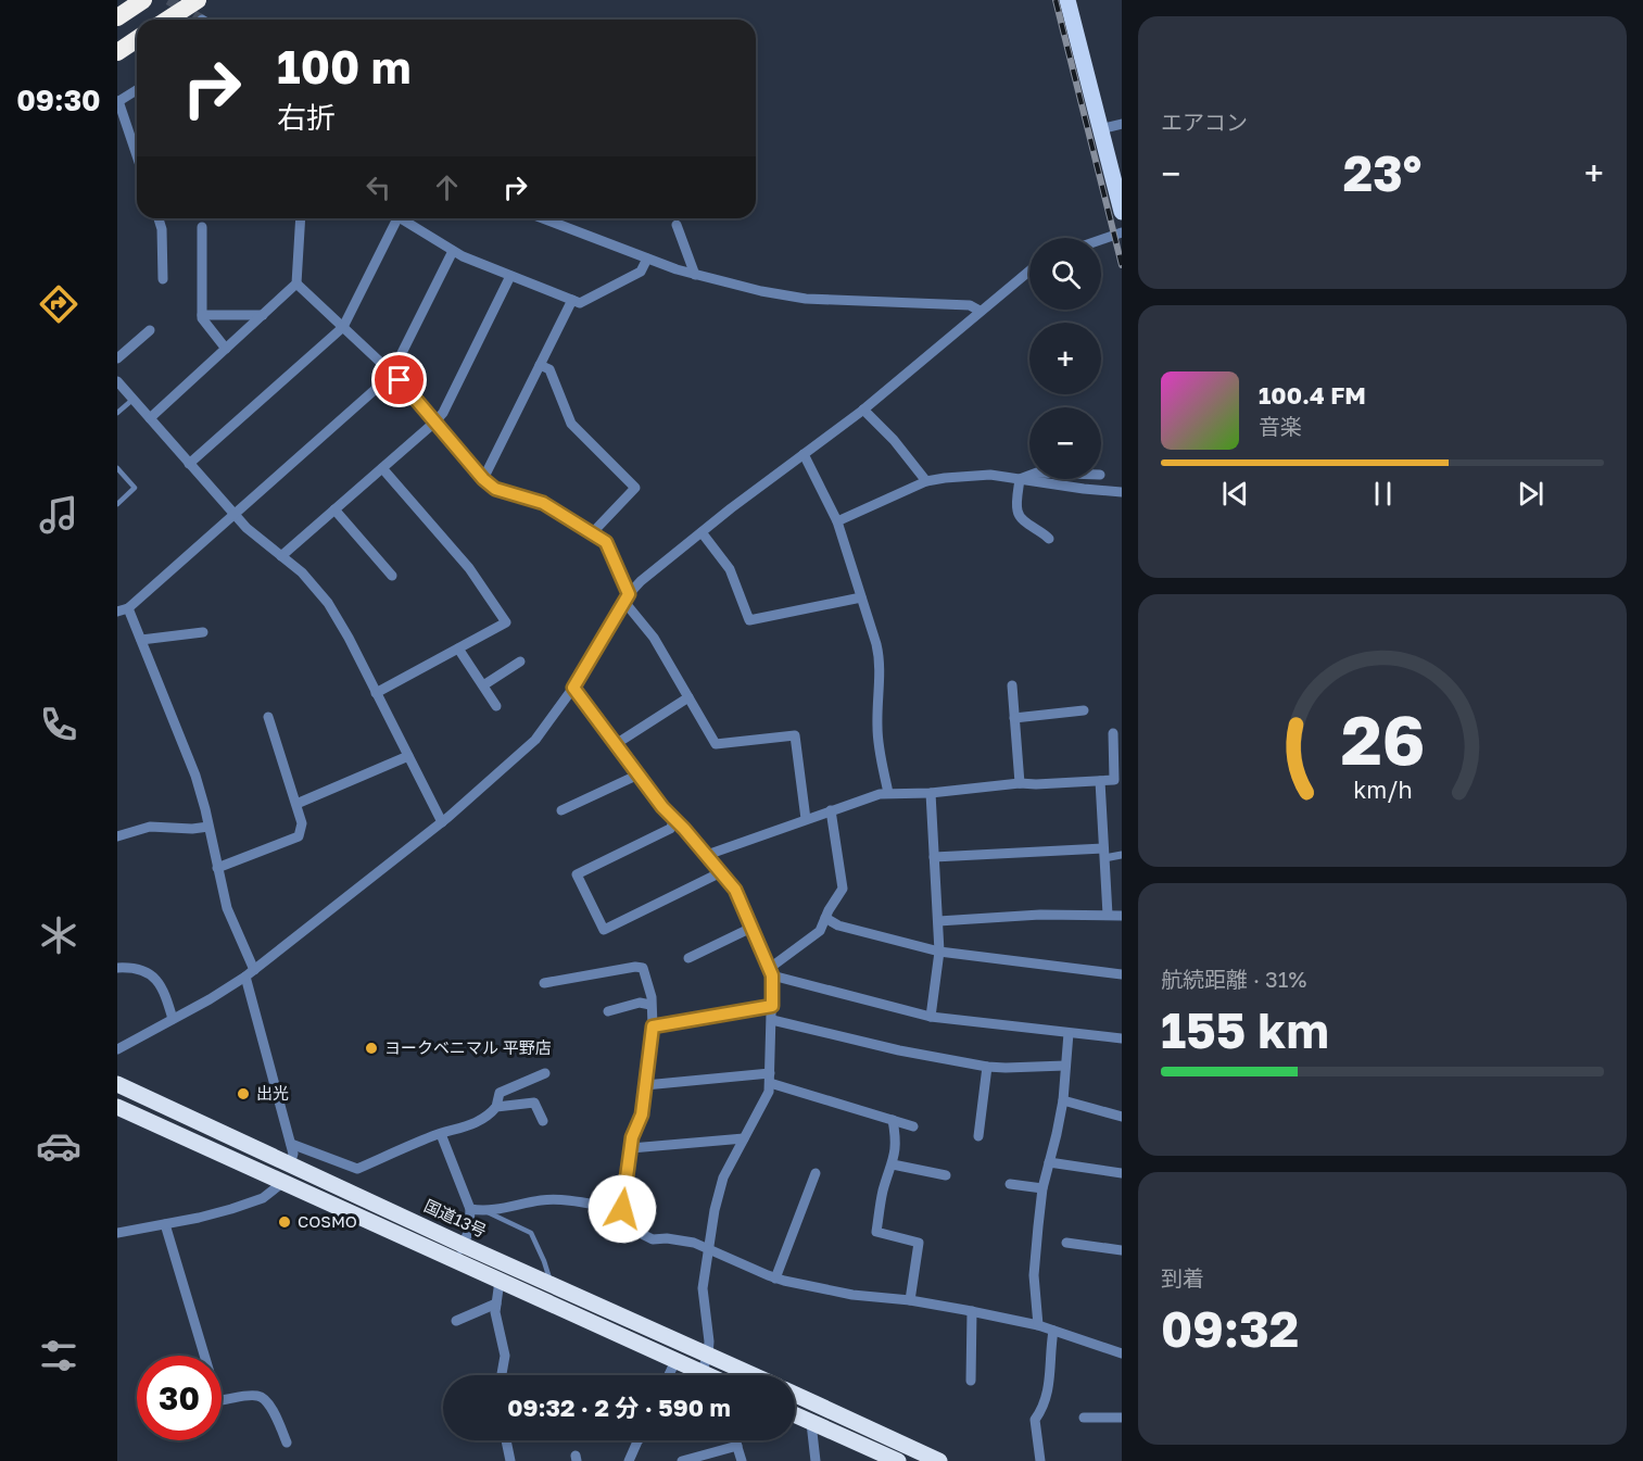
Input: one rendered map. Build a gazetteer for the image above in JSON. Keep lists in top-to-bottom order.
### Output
{
  "streets": {
    "highway": ["国道13号"]
  },
  "places": ["ヨークベニマル 平野店", "出光", "COSMO"],
  "page": {
    "tabs": "09:30",
    "tile": [
      "エアコン",
      ["航続距離 · 31%", "155 km"],
      ["到着", "09:32"]
    ],
    "turn": ["100 m", "右折"],
    "heat": ["−", "23°", "+"],
    "map_buttons": ["+", "−"],
    "song": ["100.4 FM", "音楽"],
    "limit": "30",
    "trip": "09:32 · 2 分 · 590 m",
    "gauge": ["26", "km/h"]
  }
}
